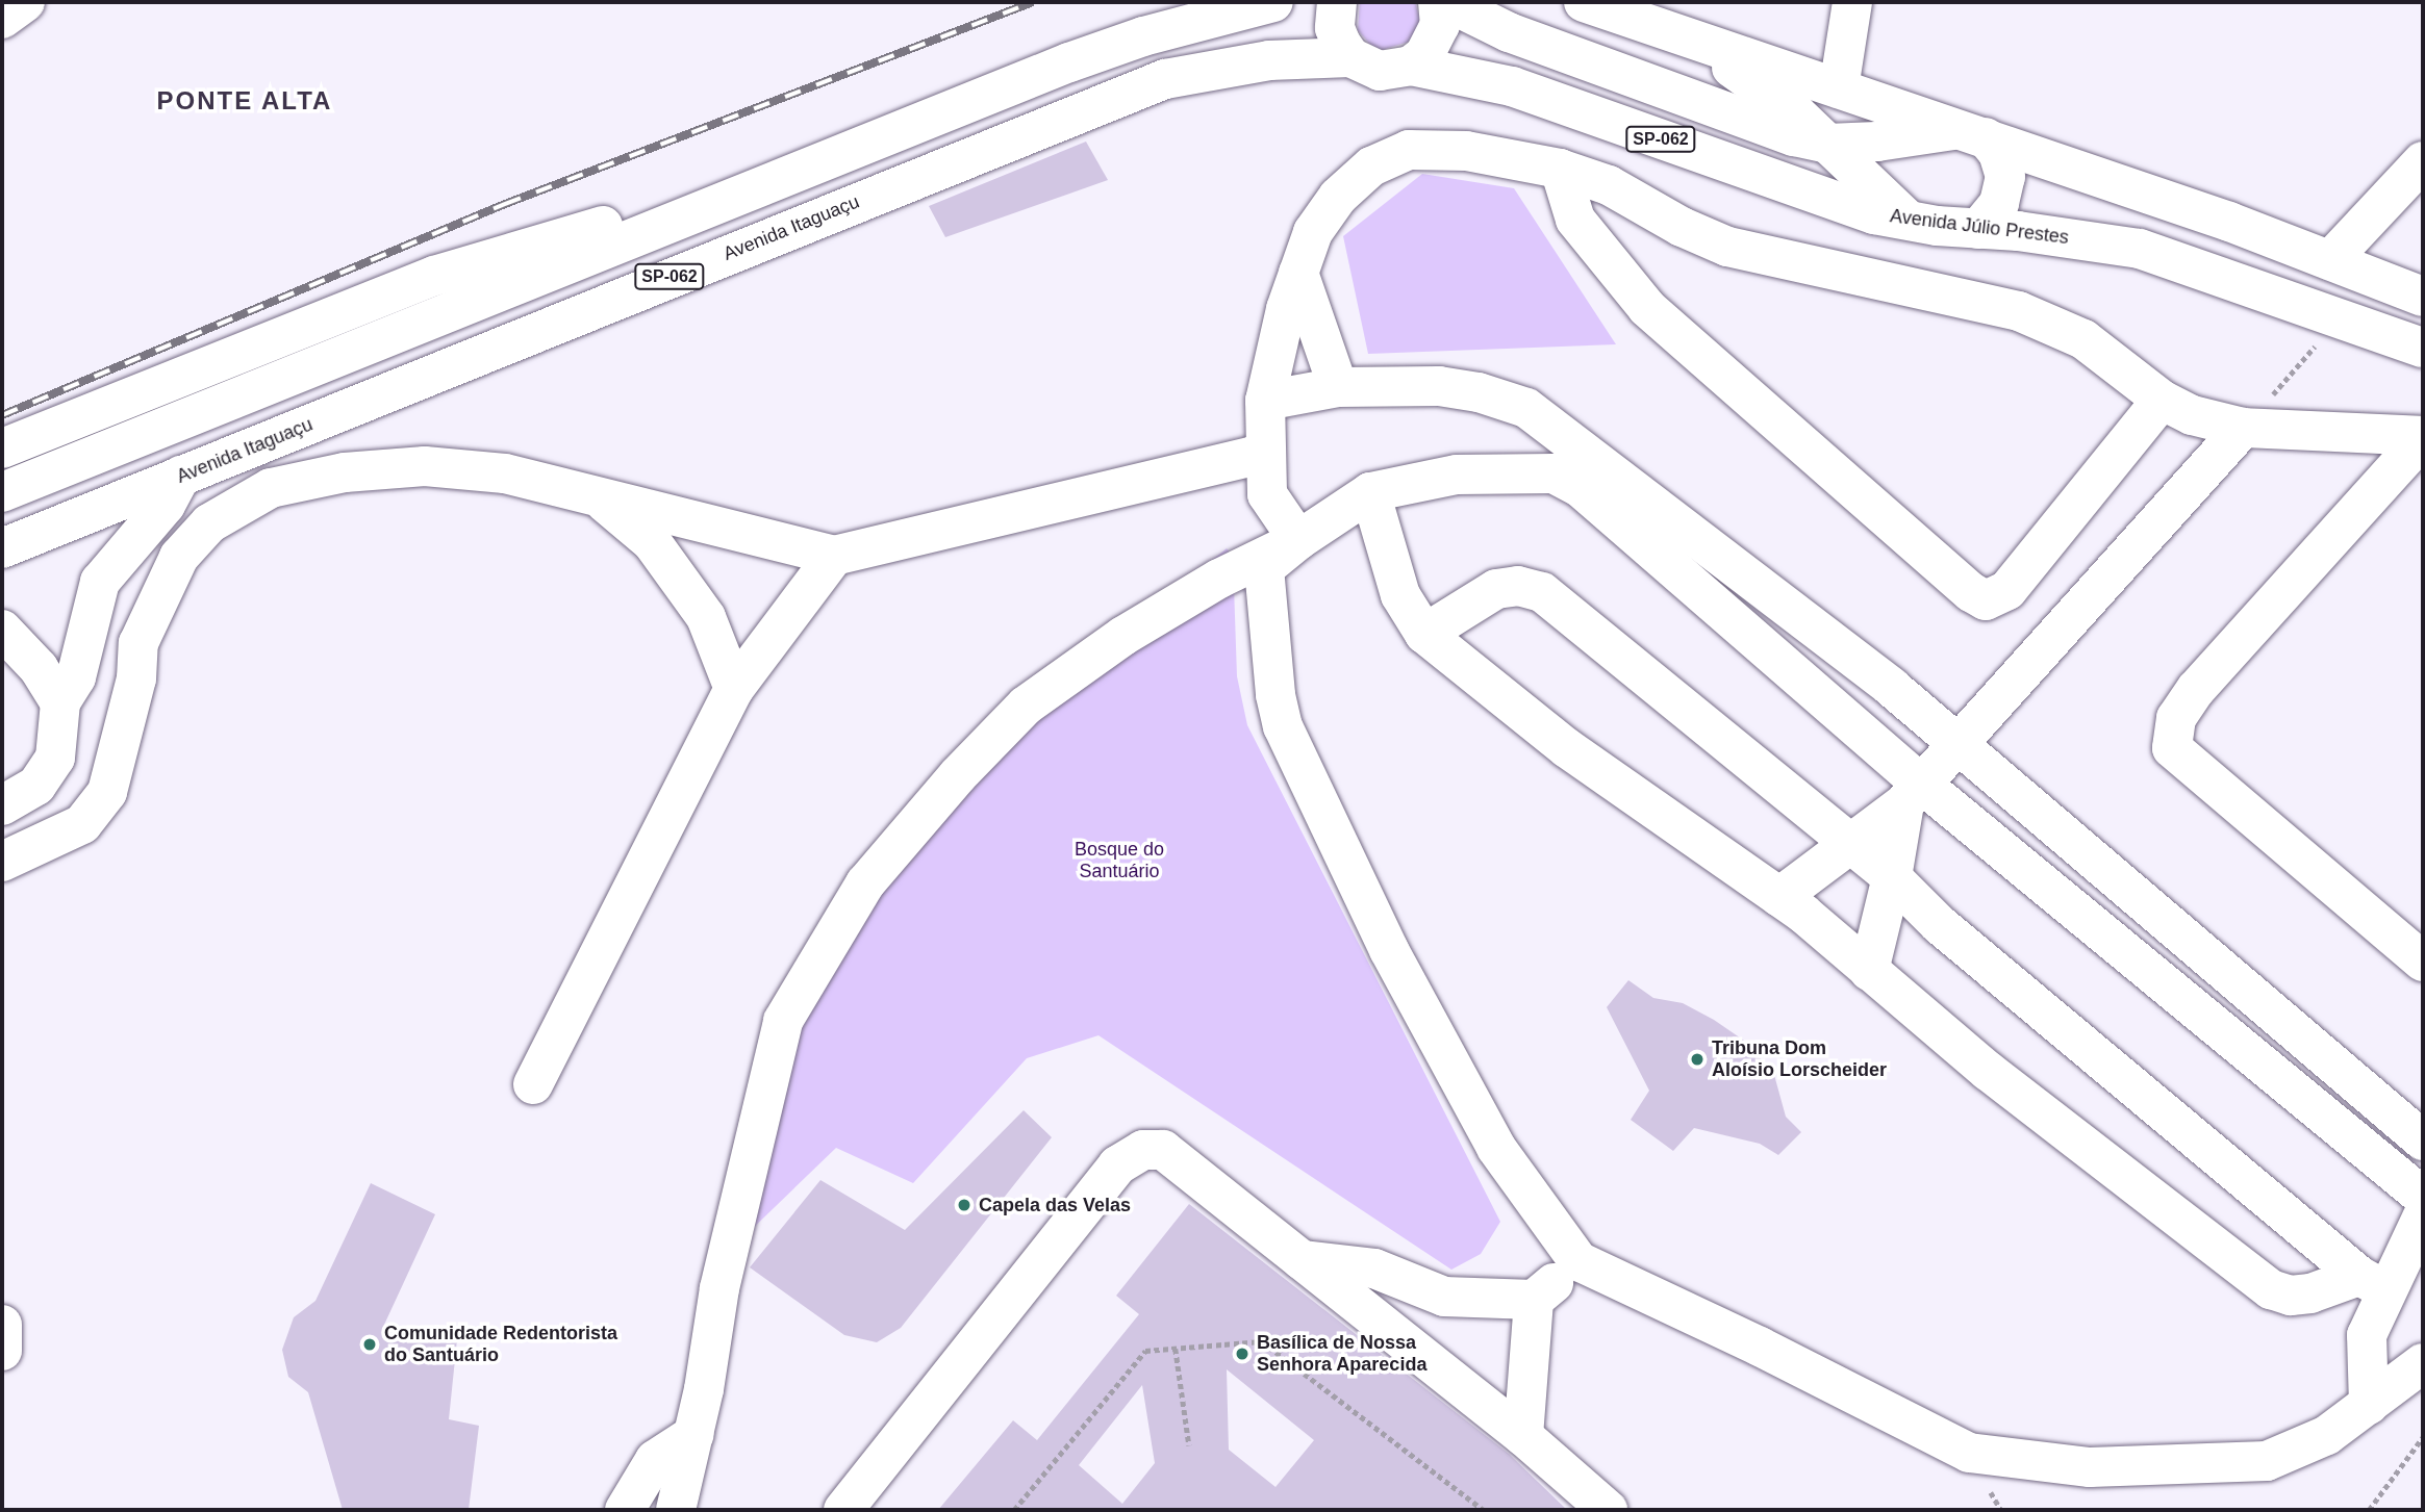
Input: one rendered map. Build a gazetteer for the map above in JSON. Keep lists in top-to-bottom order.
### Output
{
  "streets": {
    "main road": ["SP-062", "Avenida Júlio Prestes", "Avenida Itaguaçu"]
  },
  "crossings": [
    ["SP-062", "Avenida Júlio Prestes"],
    ["SP-062", "Avenida Itaguaçu"]
  ],
  "districts": ["PONTE ALTA"],
  "parks": ["Bosque do Santuário"],
  "places": [
    "Tribuna Dom Aloísio Lorscheider",
    "Capela das Velas",
    "Comunidade Redentorista do Santuário",
    "Basílica de Nossa Senhora Aparecida"
  ]
}
